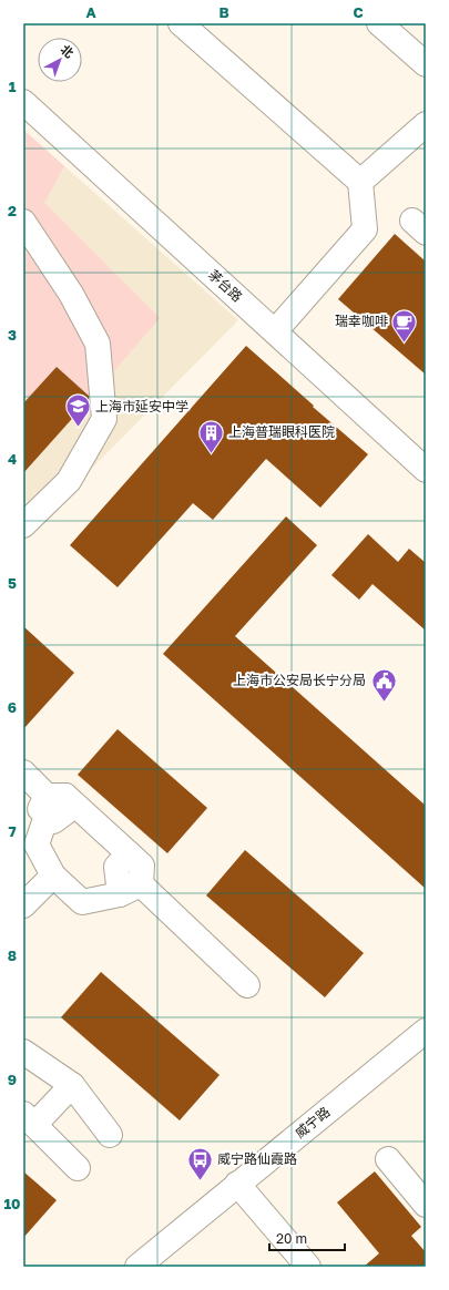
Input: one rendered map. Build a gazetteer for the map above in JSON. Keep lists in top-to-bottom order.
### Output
{
  "streets": {
    "street": ["茅台路", "威宁路"]
  },
  "places": {
    "cafe": ["瑞幸咖啡"],
    "school or university": ["上海市延安中学"],
    "building": ["上海普瑞眼科医院"],
    "public building": ["上海市公安局长宁分局"],
    "bus stop": ["威宁路仙霞路"]
  },
  "scale_bar": "20 m",
  "north": "top right",
  "grid": {
    "columns": ["A", "B", "C"],
    "rows": [
      "1",
      "2",
      "3",
      "4",
      "5",
      "6",
      "7",
      "8",
      "9",
      "10"
    ]
  }
}
